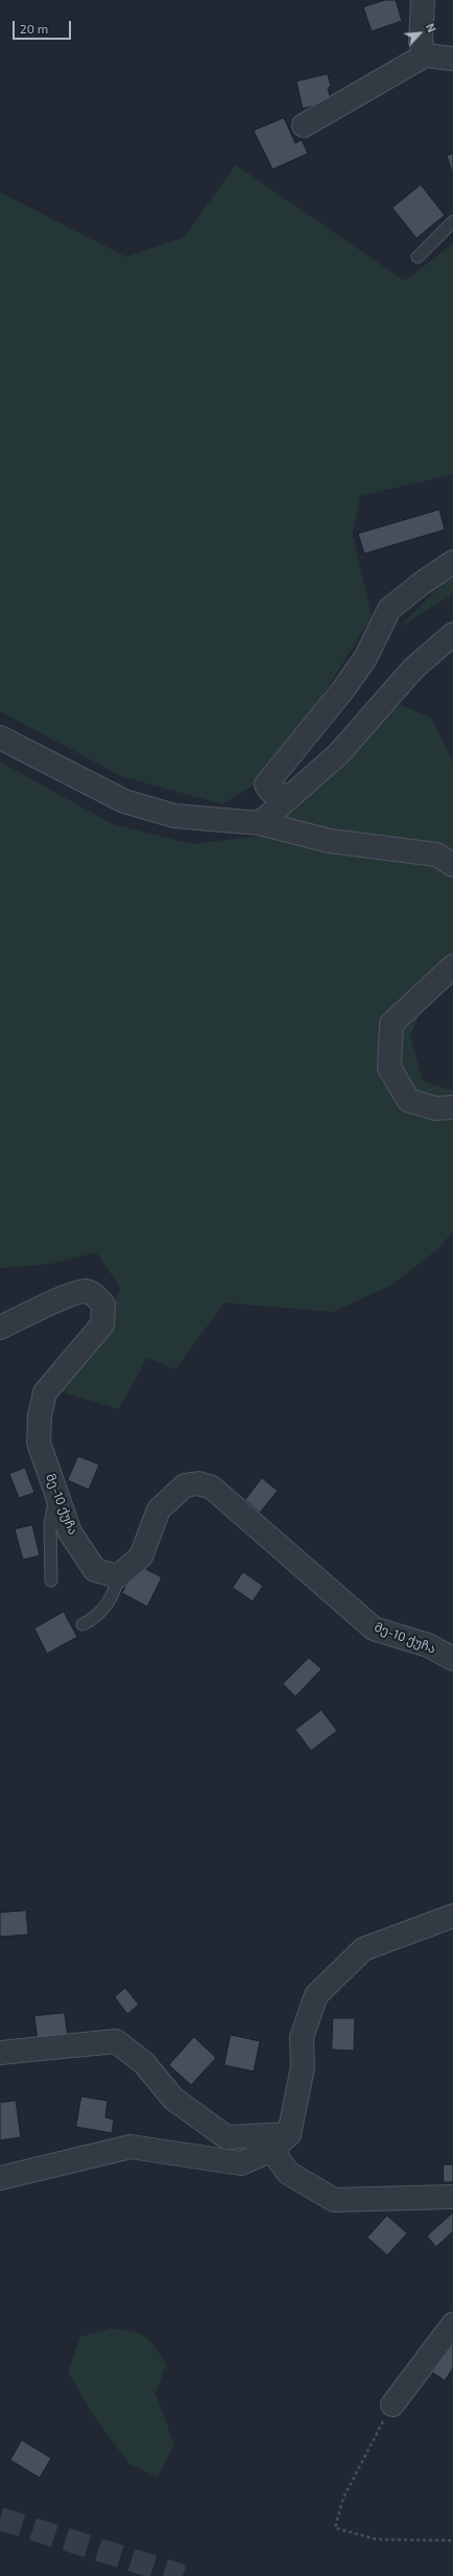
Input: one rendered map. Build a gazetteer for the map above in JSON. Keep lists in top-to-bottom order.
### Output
{
  "streets": {
    "street": ["მე-10 ქუჩა"]
  },
  "scale_bar": "20 m",
  "north": "top right"
}
